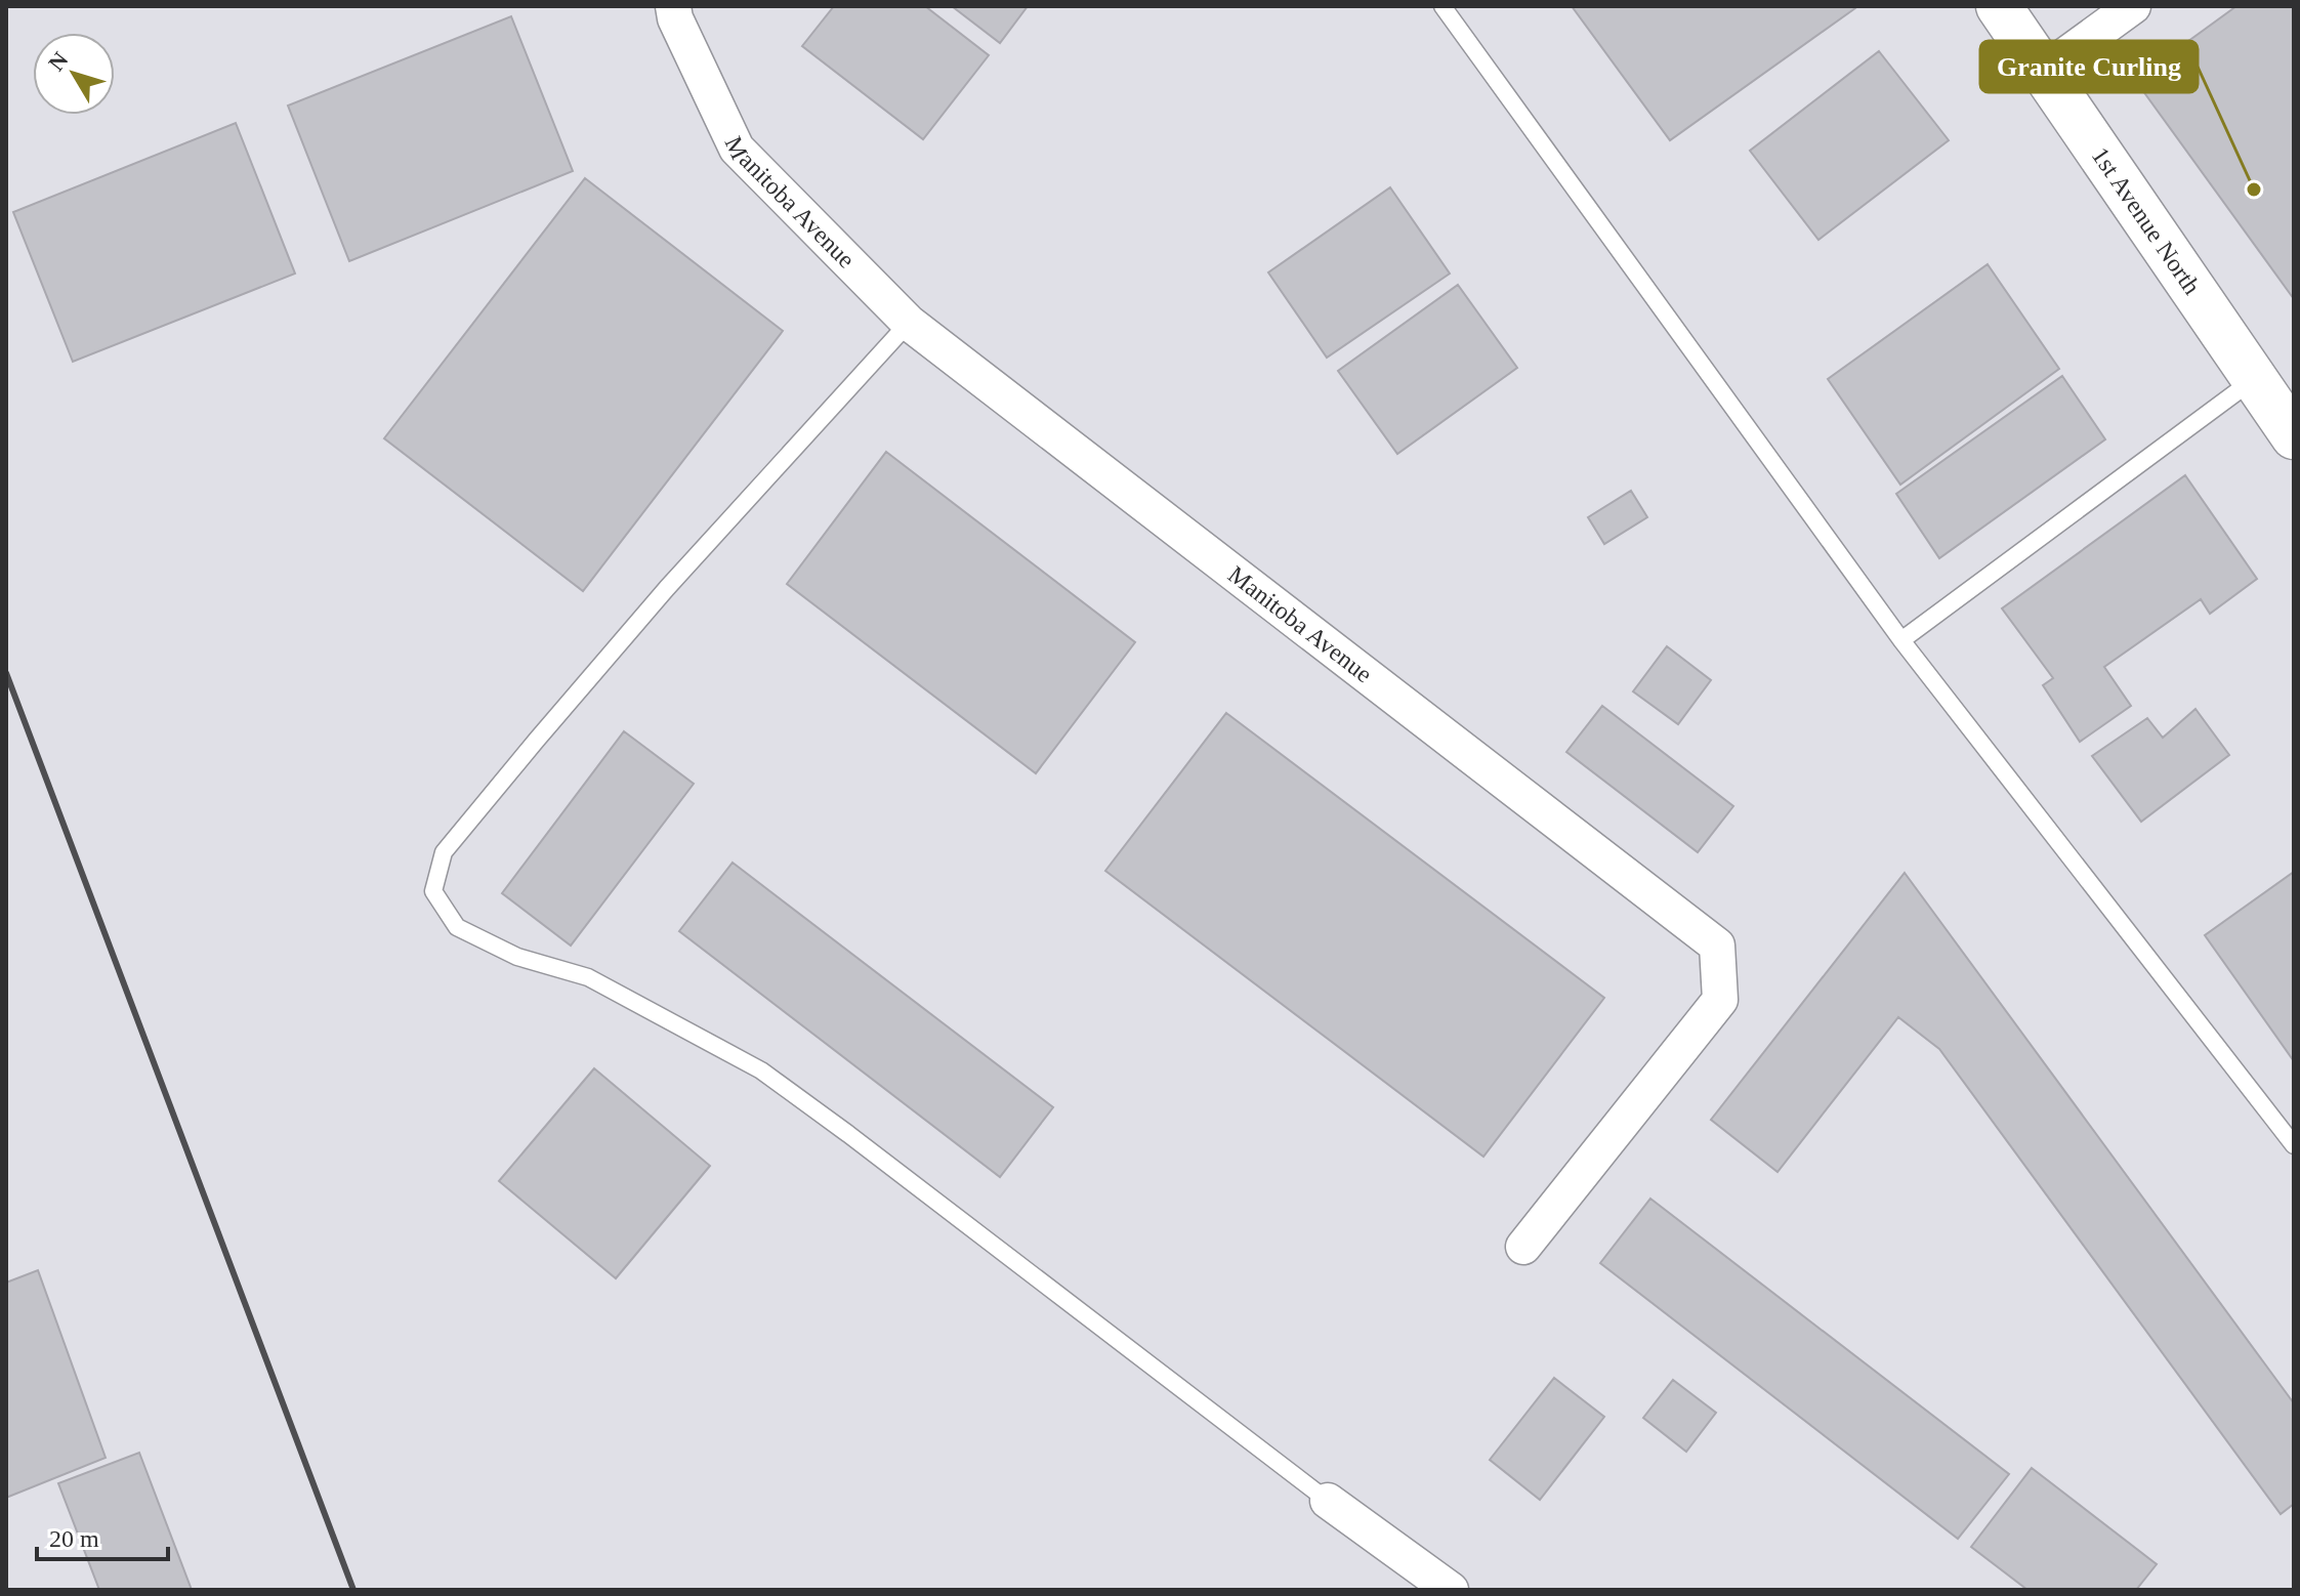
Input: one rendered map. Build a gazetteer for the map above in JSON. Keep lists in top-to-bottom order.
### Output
{
  "streets": {
    "street": ["Manitoba Avenue", "1st Avenue North"]
  },
  "places": ["Granite Curling"],
  "scale_bar": "20 m",
  "north": "top left"
}
